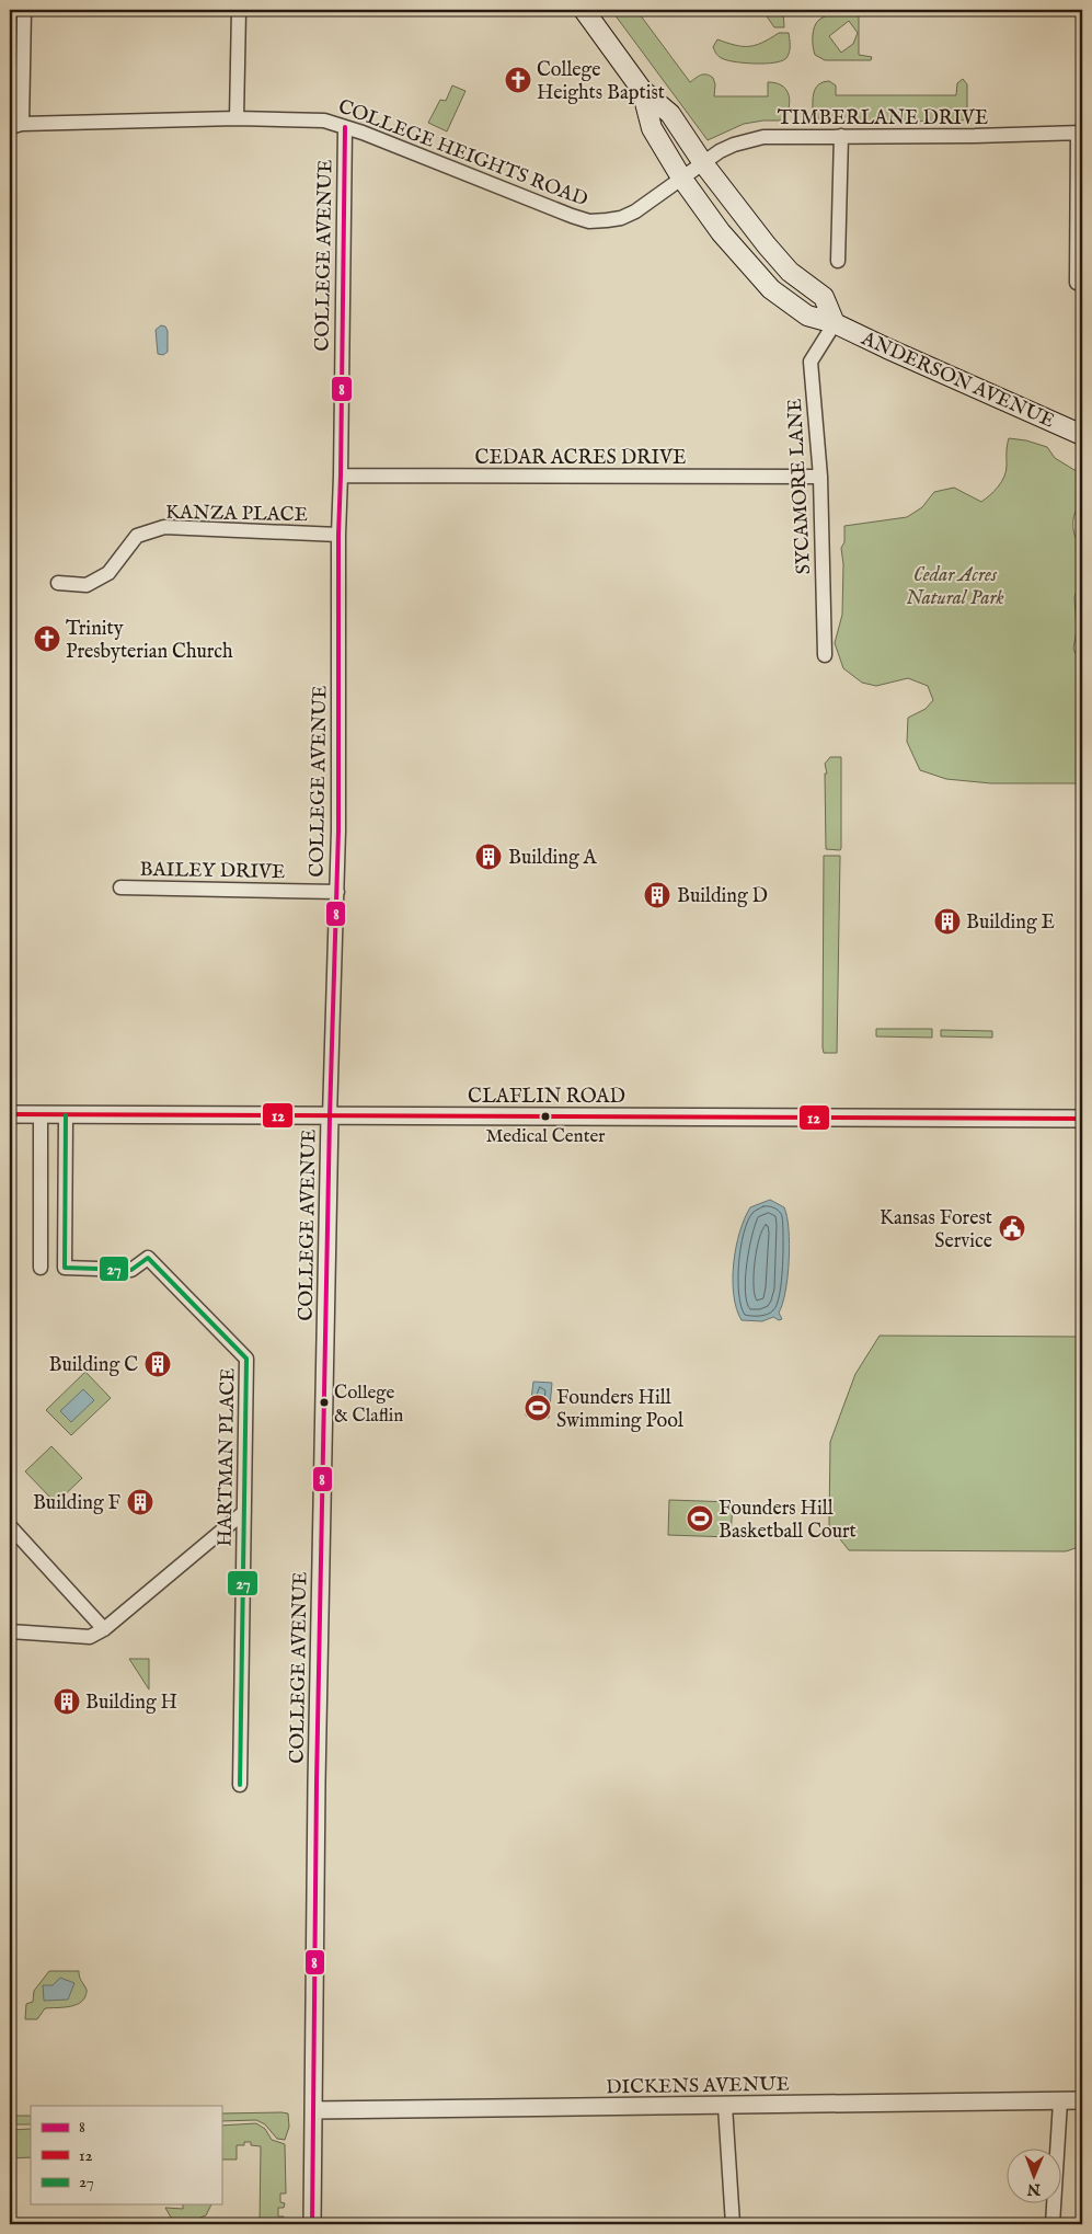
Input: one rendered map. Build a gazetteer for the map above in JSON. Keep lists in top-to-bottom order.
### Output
{
  "streets": {
    "main road": ["ANDERSON AVENUE"],
    "street": [
      "TIMBERLANE DRIVE",
      "COLLEGE HEIGHTS ROAD",
      "COLLEGE AVENUE",
      "CEDAR ACRES DRIVE",
      "SYCAMORE LANE",
      "KANZA PLACE",
      "BAILEY DRIVE",
      "CLAFLIN ROAD",
      "HARTMAN PLACE",
      "DICKENS AVENUE"
    ]
  },
  "crossings": [
    ["TIMBERLANE DRIVE", "COLLEGE HEIGHTS ROAD"],
    ["TIMBERLANE DRIVE", "ANDERSON AVENUE"],
    ["COLLEGE HEIGHTS ROAD", "COLLEGE AVENUE"],
    ["COLLEGE HEIGHTS ROAD", "ANDERSON AVENUE"],
    ["COLLEGE AVENUE", "CEDAR ACRES DRIVE"],
    ["COLLEGE AVENUE", "KANZA PLACE"],
    ["COLLEGE AVENUE", "BAILEY DRIVE"],
    ["COLLEGE AVENUE", "CLAFLIN ROAD"],
    ["COLLEGE AVENUE", "DICKENS AVENUE"],
    ["ANDERSON AVENUE", "SYCAMORE LANE"],
    ["CEDAR ACRES DRIVE", "SYCAMORE LANE"],
    ["CLAFLIN ROAD", "HARTMAN PLACE"]
  ],
  "parks": ["Cedar Acres Natural Park"],
  "places": {
    "church": ["College Heights Baptist", "Trinity Presbyterian Church"],
    "building": [
      "Building A",
      "Building D",
      "Building E",
      "Building C",
      "Building F",
      "Building H"
    ],
    "other": ["Medical Center", "College & Claflin"],
    "public building": ["Kansas Forest Service"],
    "sports": ["Founders Hill Swimming Pool", "Founders Hill Basketball Court"]
  },
  "lines": ["transit line 8", "transit line 12", "transit line 27"],
  "legend": ["8", "12", "27"],
  "north": "bottom"
}
